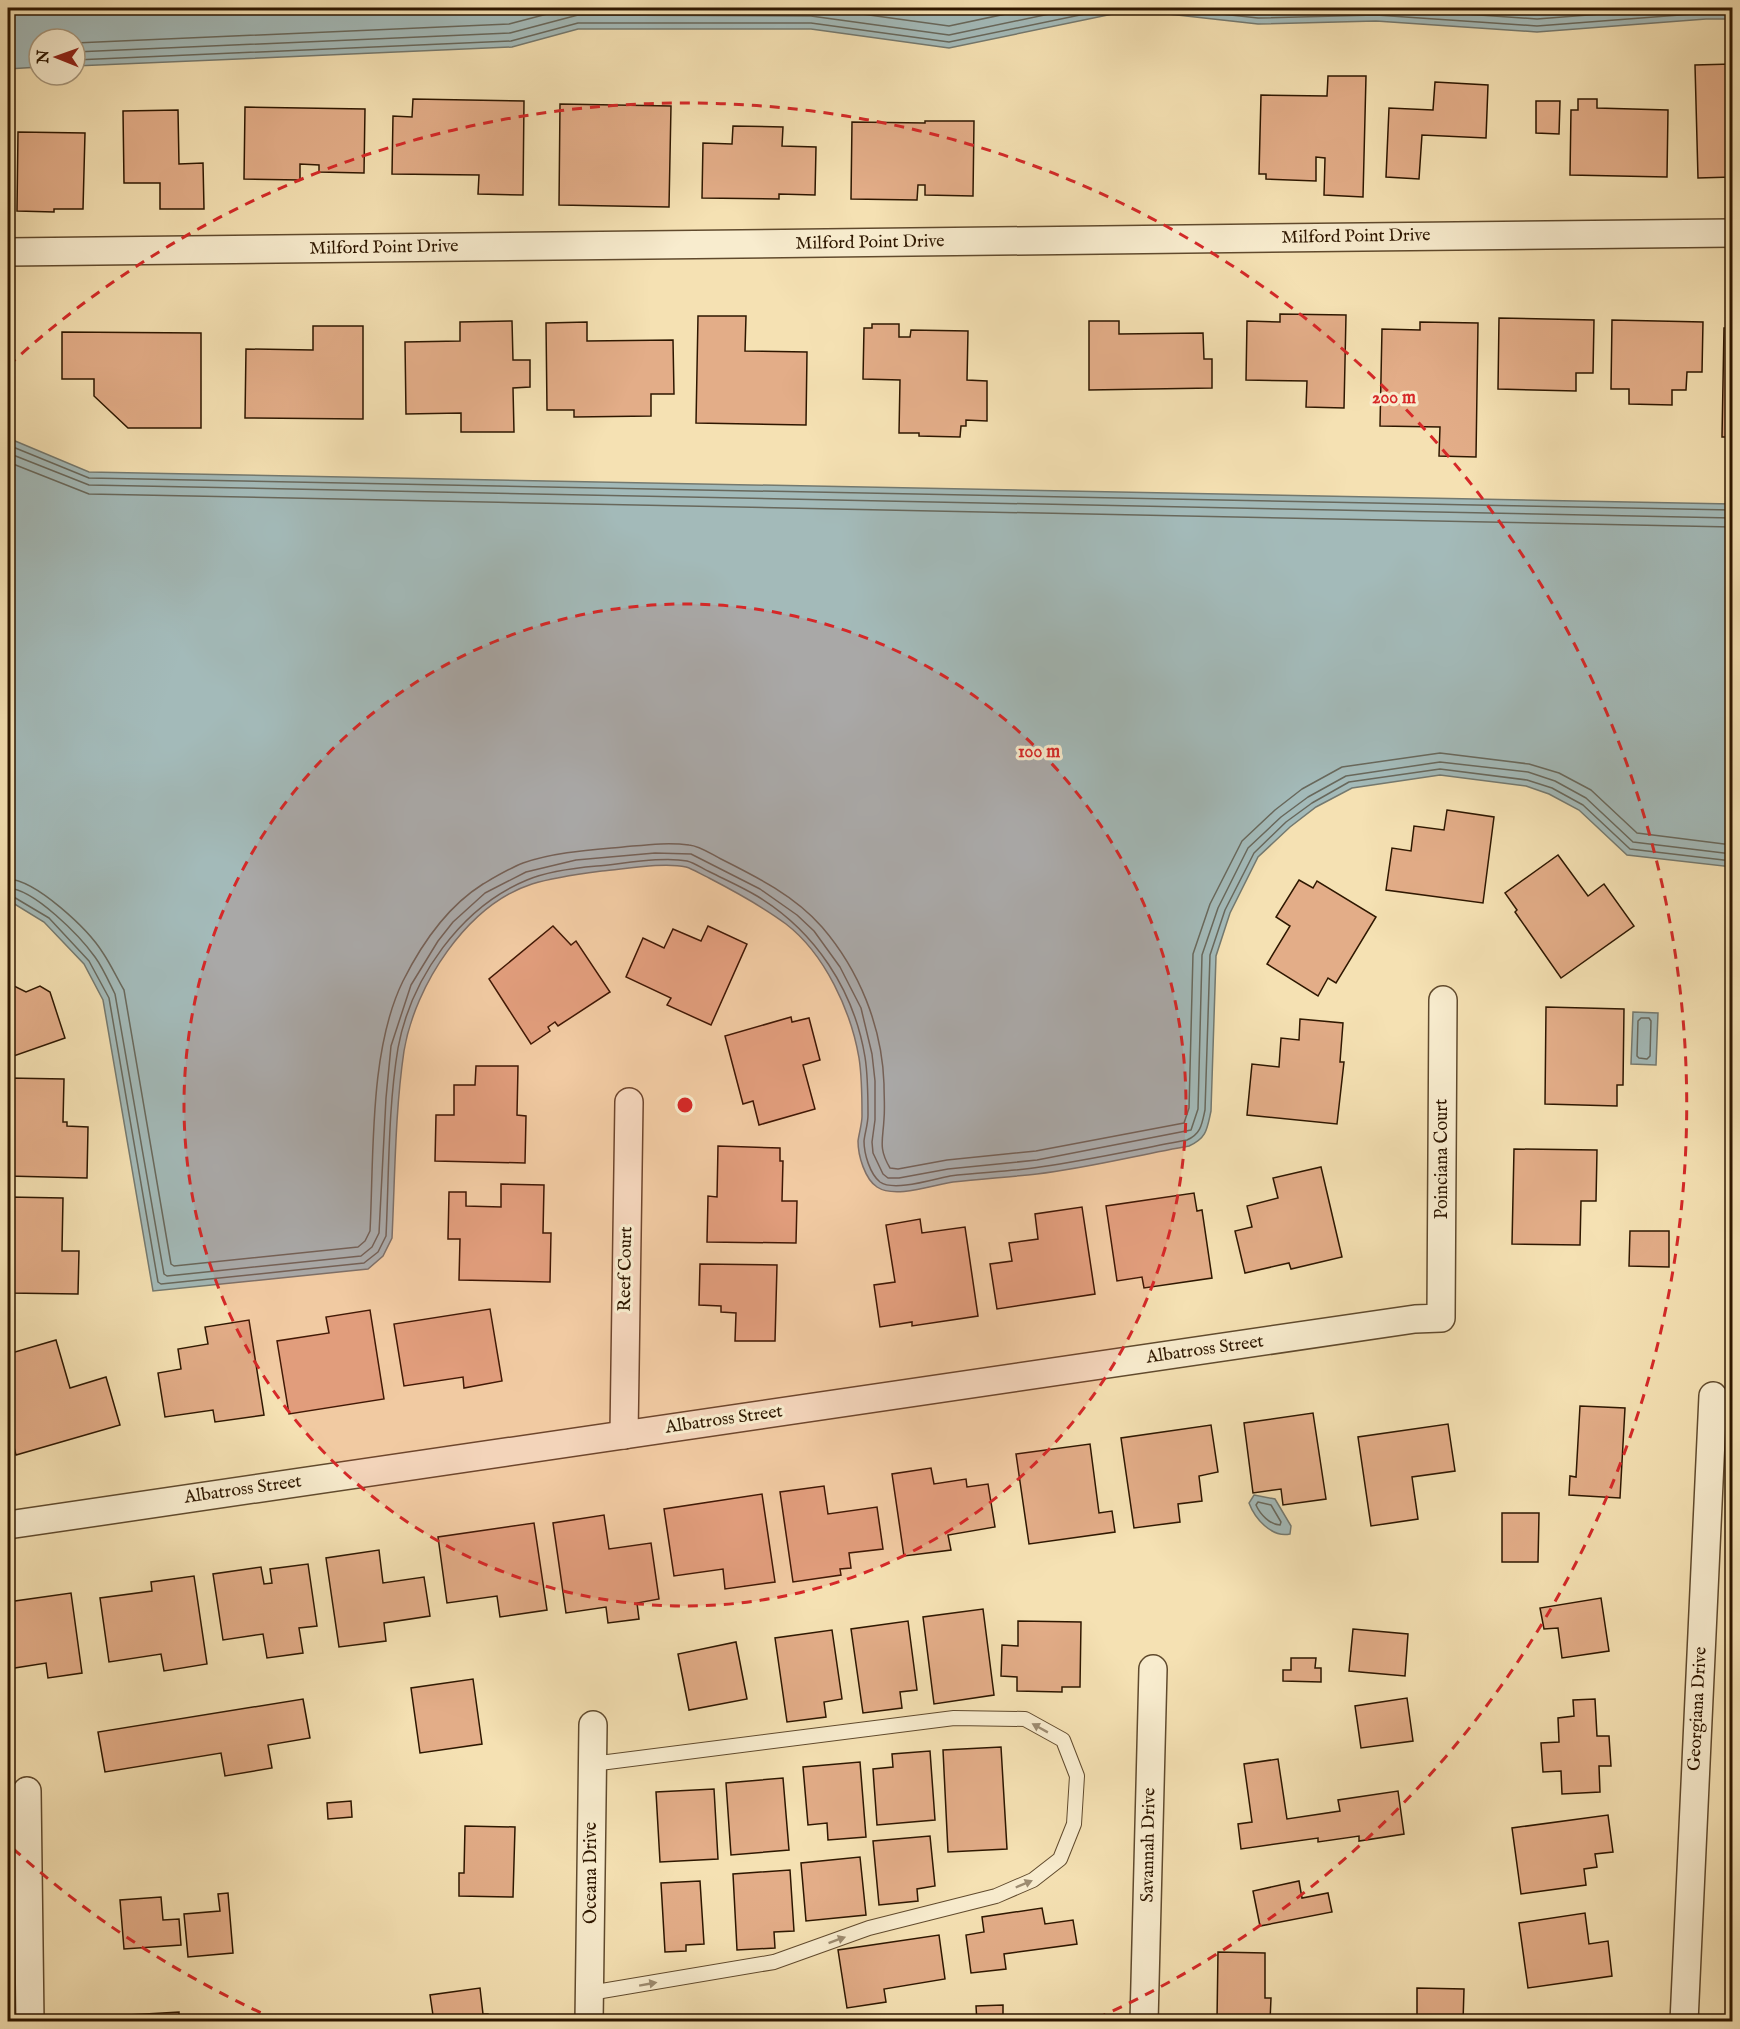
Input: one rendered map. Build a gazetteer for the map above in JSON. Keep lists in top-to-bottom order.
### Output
{
  "streets": {
    "street": [
      "Milford Point Drive",
      "Poinciana Court",
      "Reef Court",
      "Albatross Street",
      "Georgiana Drive",
      "Savannah Drive",
      "Oceana Drive"
    ]
  },
  "crossings": [
    ["Poinciana Court", "Albatross Street"],
    ["Reef Court", "Albatross Street"]
  ],
  "north": "left",
  "rings": ["200 m", "100 m"]
}
